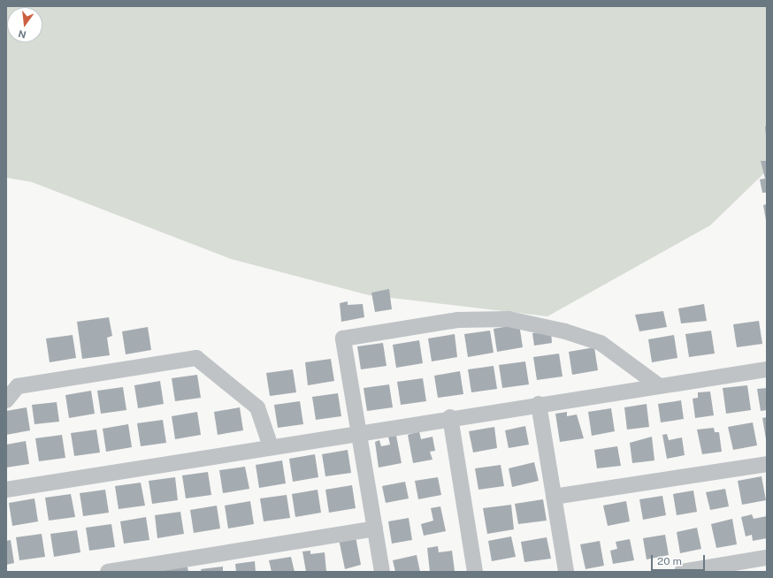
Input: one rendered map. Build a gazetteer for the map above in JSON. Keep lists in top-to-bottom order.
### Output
{
  "scale_bar": "20 m",
  "north": "bottom"
}
